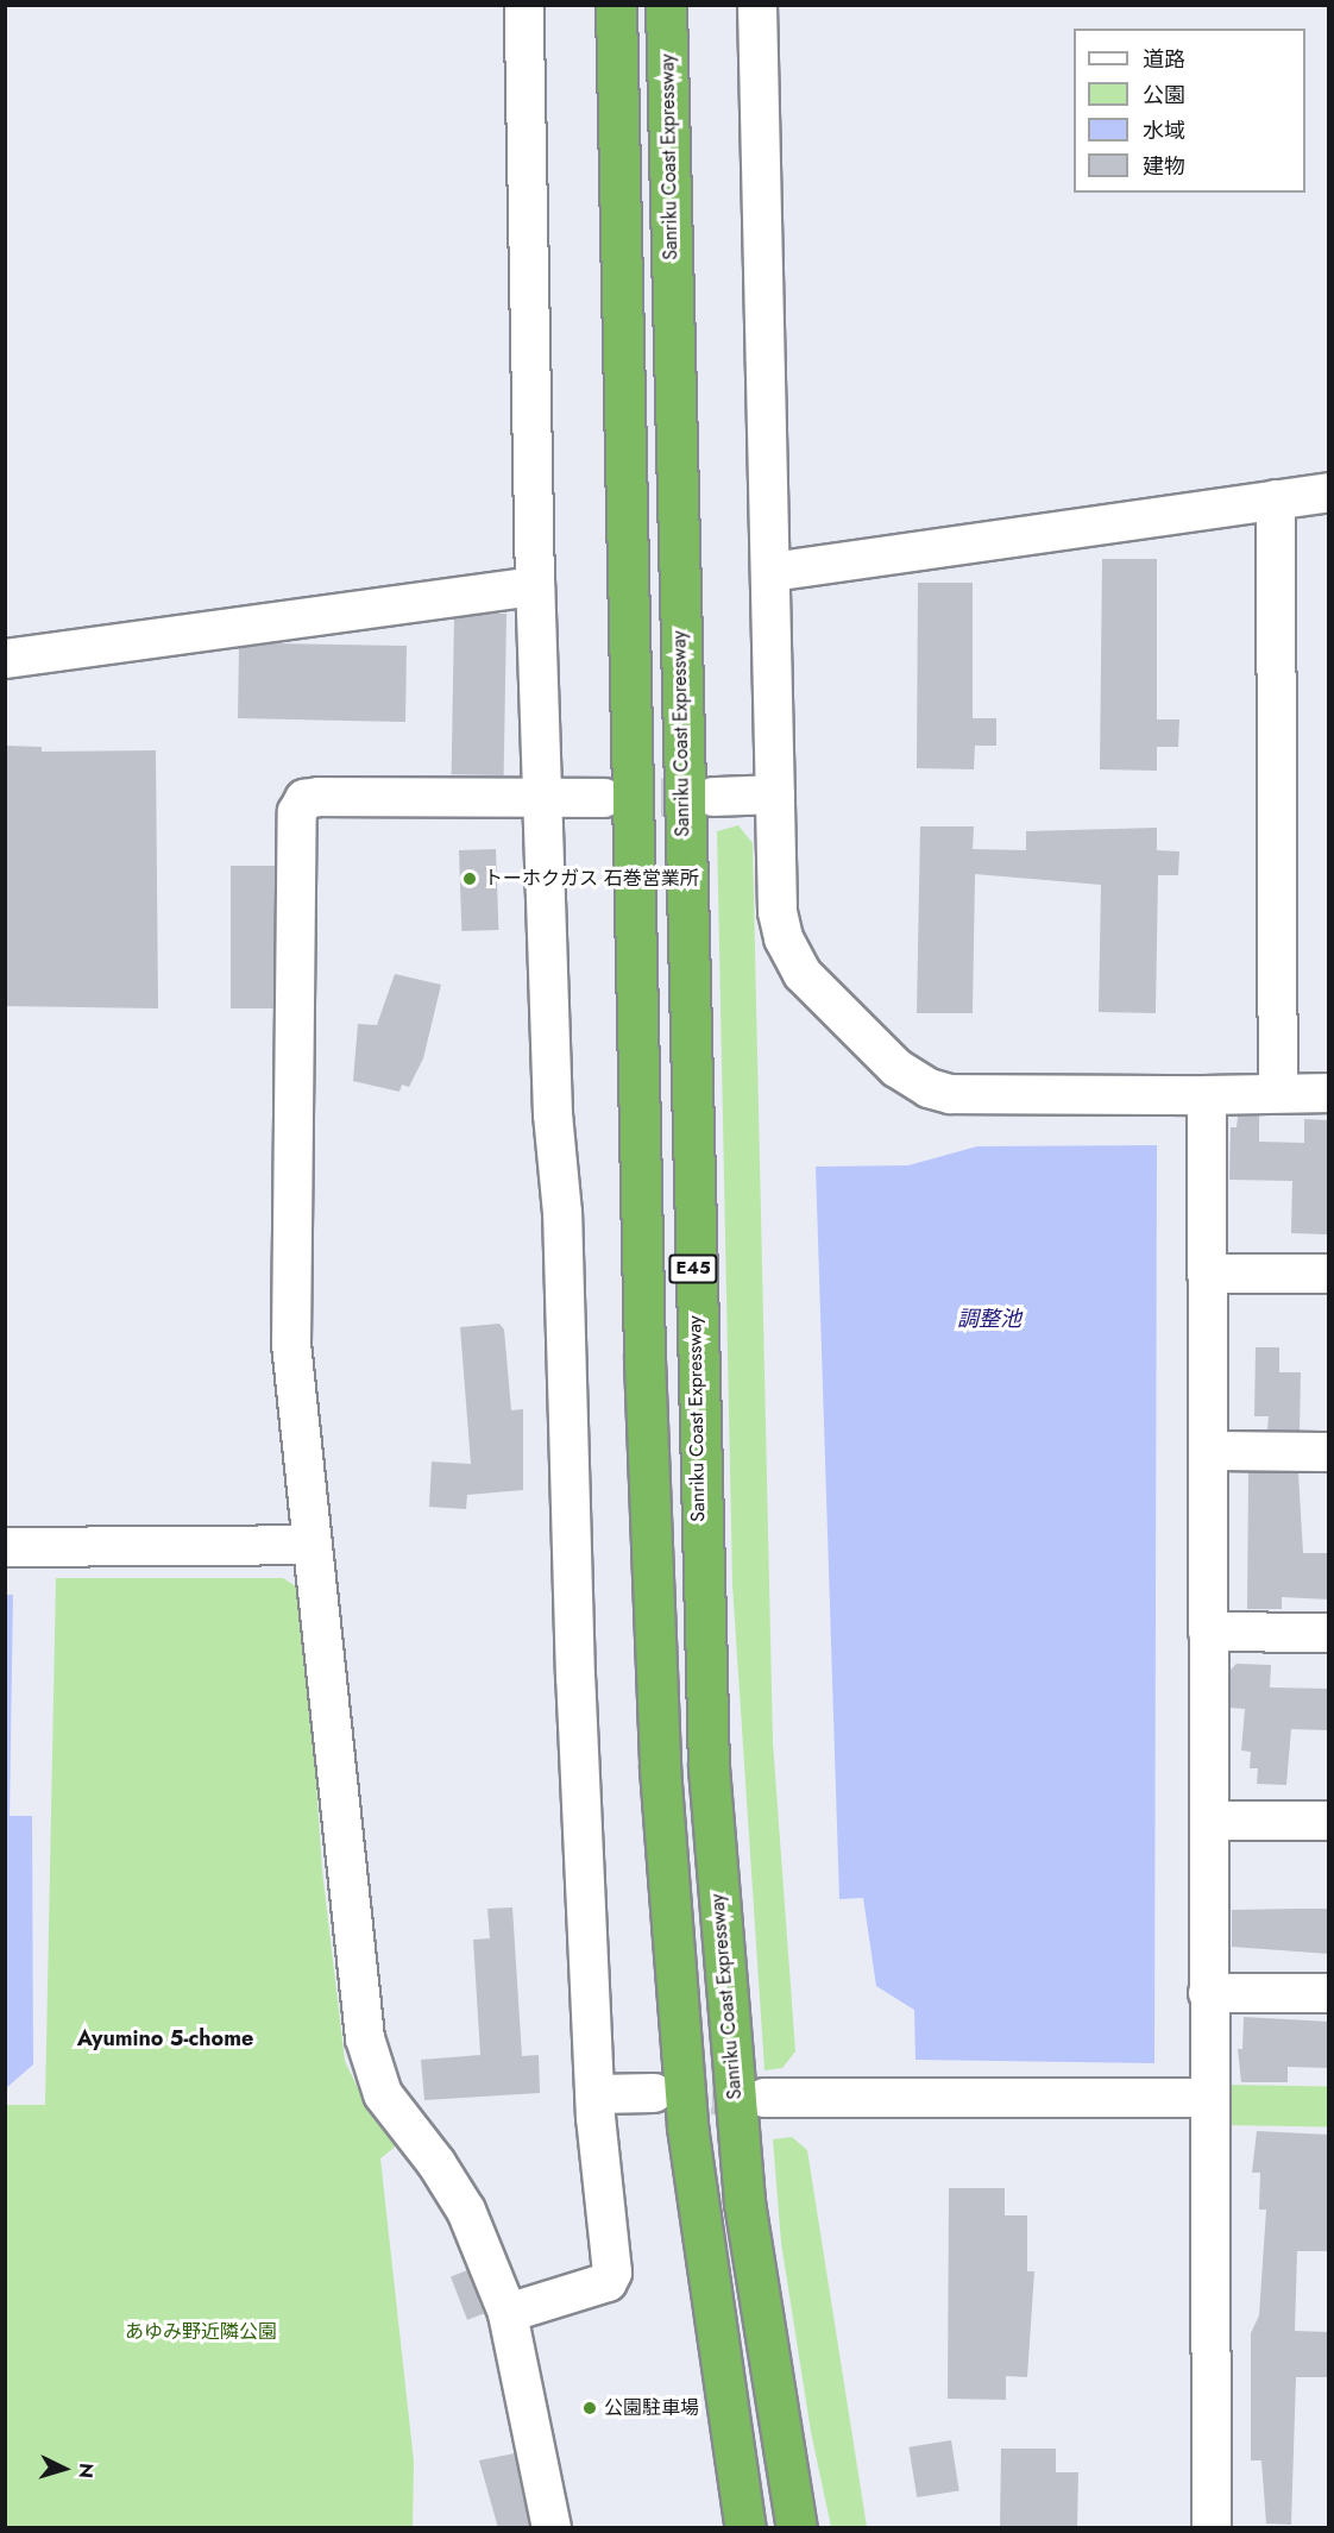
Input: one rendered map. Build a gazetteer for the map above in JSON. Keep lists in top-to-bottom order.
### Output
{
  "streets": {
    "highway": ["Sanriku Coast Expressway", "E45"]
  },
  "districts": ["Ayumino 5-chome"],
  "water": ["調整池"],
  "parks": ["あゆみ野近隣公園"],
  "places": ["トーホクガス 石巻営業所", "公園駐車場"],
  "legend": [
    "道路",
    "公園",
    "水域",
    "建物"
  ],
  "north": "right"
}
